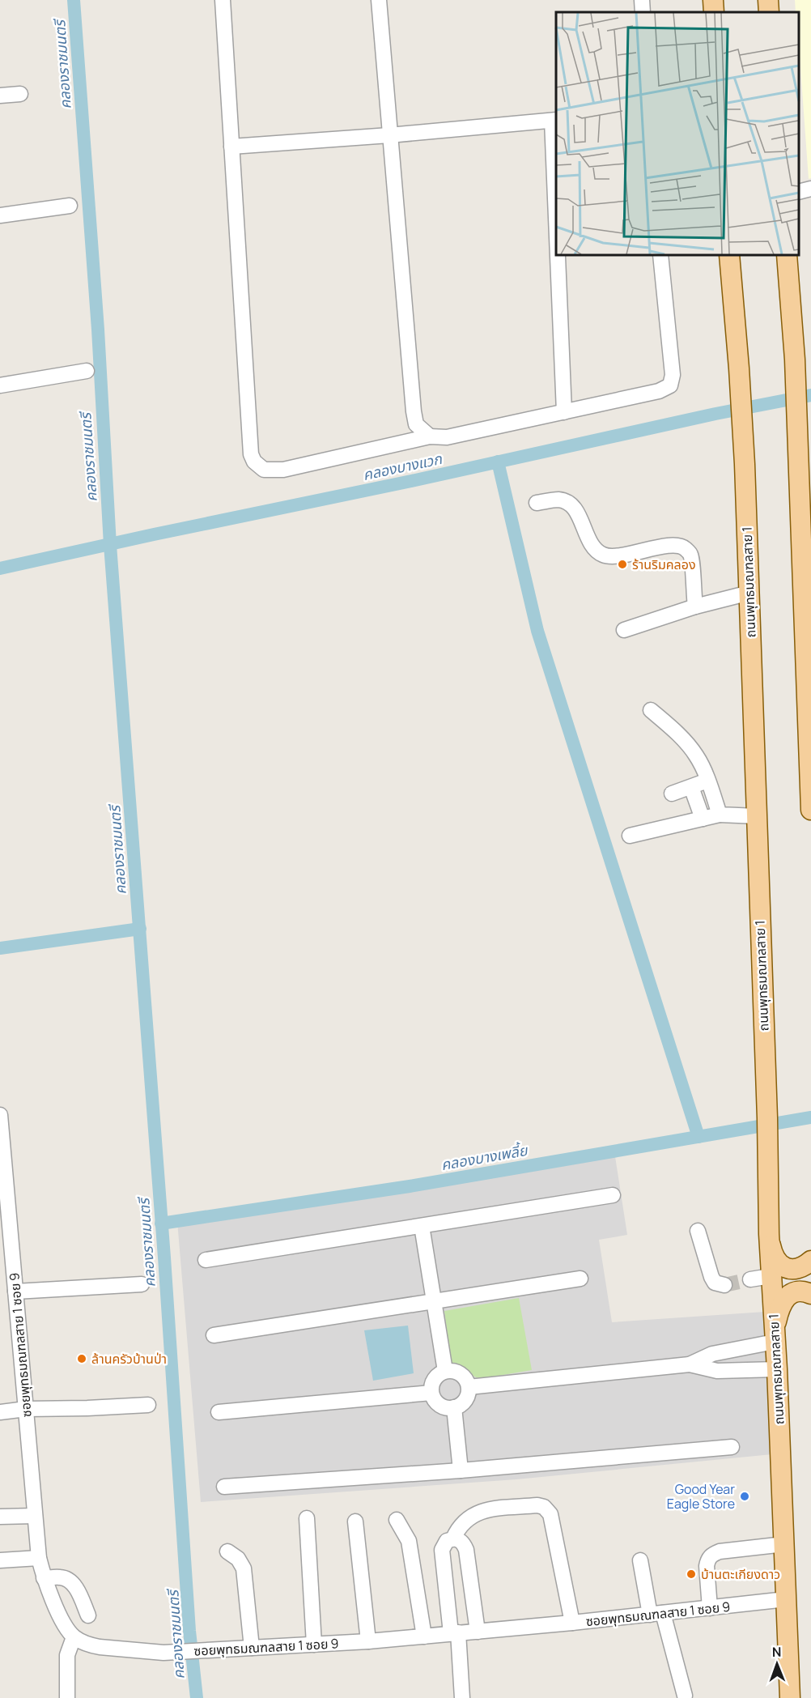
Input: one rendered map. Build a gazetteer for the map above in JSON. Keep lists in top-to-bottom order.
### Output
{
  "streets": {
    "main road": ["ถนนพุทธมณฑลสาย 1"],
    "street": ["ซอยพุทธมณฑลสาย 1 ซอย 9"]
  },
  "crossings": [
    ["ถนนพุทธมณฑลสาย 1", "ซอยพุทธมณฑลสาย 1 ซอย 9"]
  ],
  "water": ["คลองราชมนตรี", "คลองบางแวก", "คลองบางเพลี้ย"],
  "places": [
    "ร้านริมคลอง",
    "ล้านครัวบ้านป่า",
    "Good Year Eagle Store",
    "บ้านตะเกียงดาว"
  ],
  "north": "top"
}
